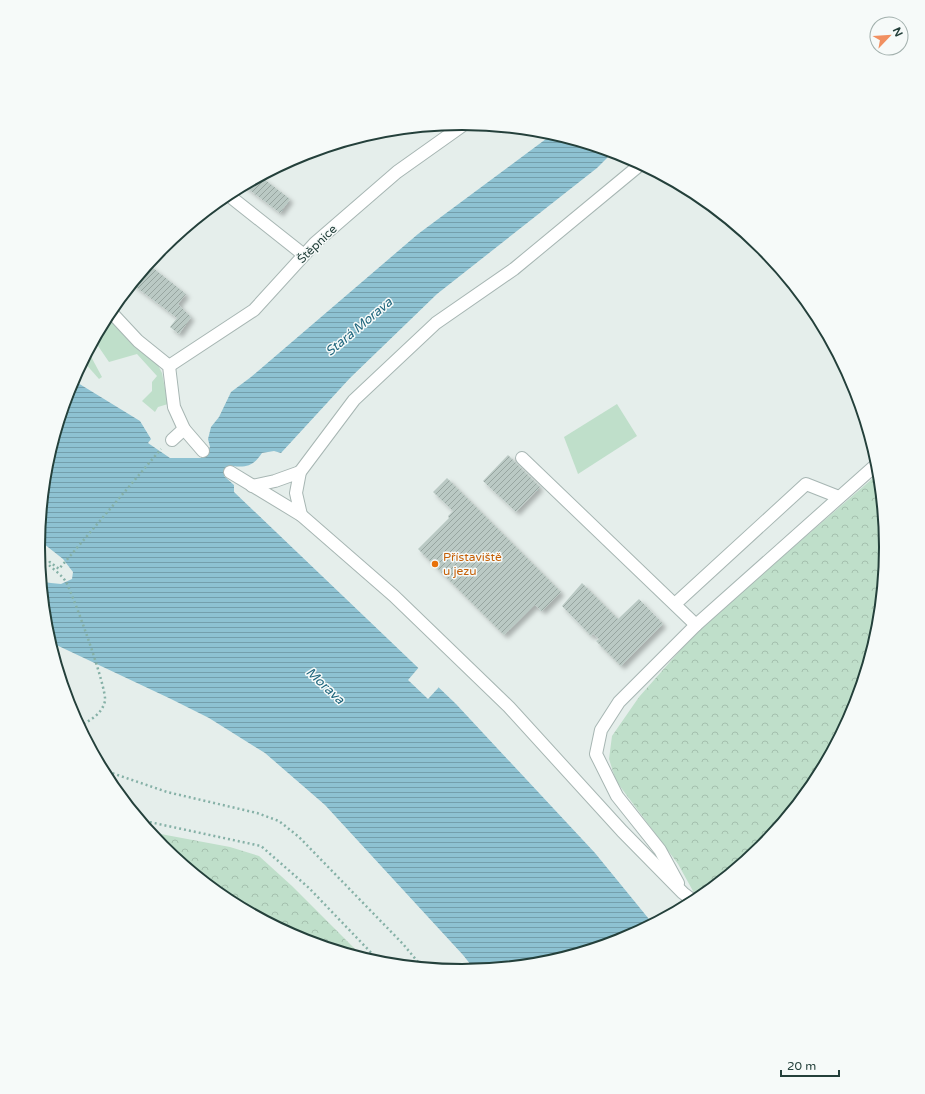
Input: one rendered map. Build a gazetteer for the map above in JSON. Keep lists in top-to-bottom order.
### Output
{
  "streets": {
    "lane": ["Štěpnice"]
  },
  "water": ["Stará Morava", "Morava"],
  "places": ["Přístaviště u jezu"],
  "scale_bar": "20 m",
  "north": "top right"
}
